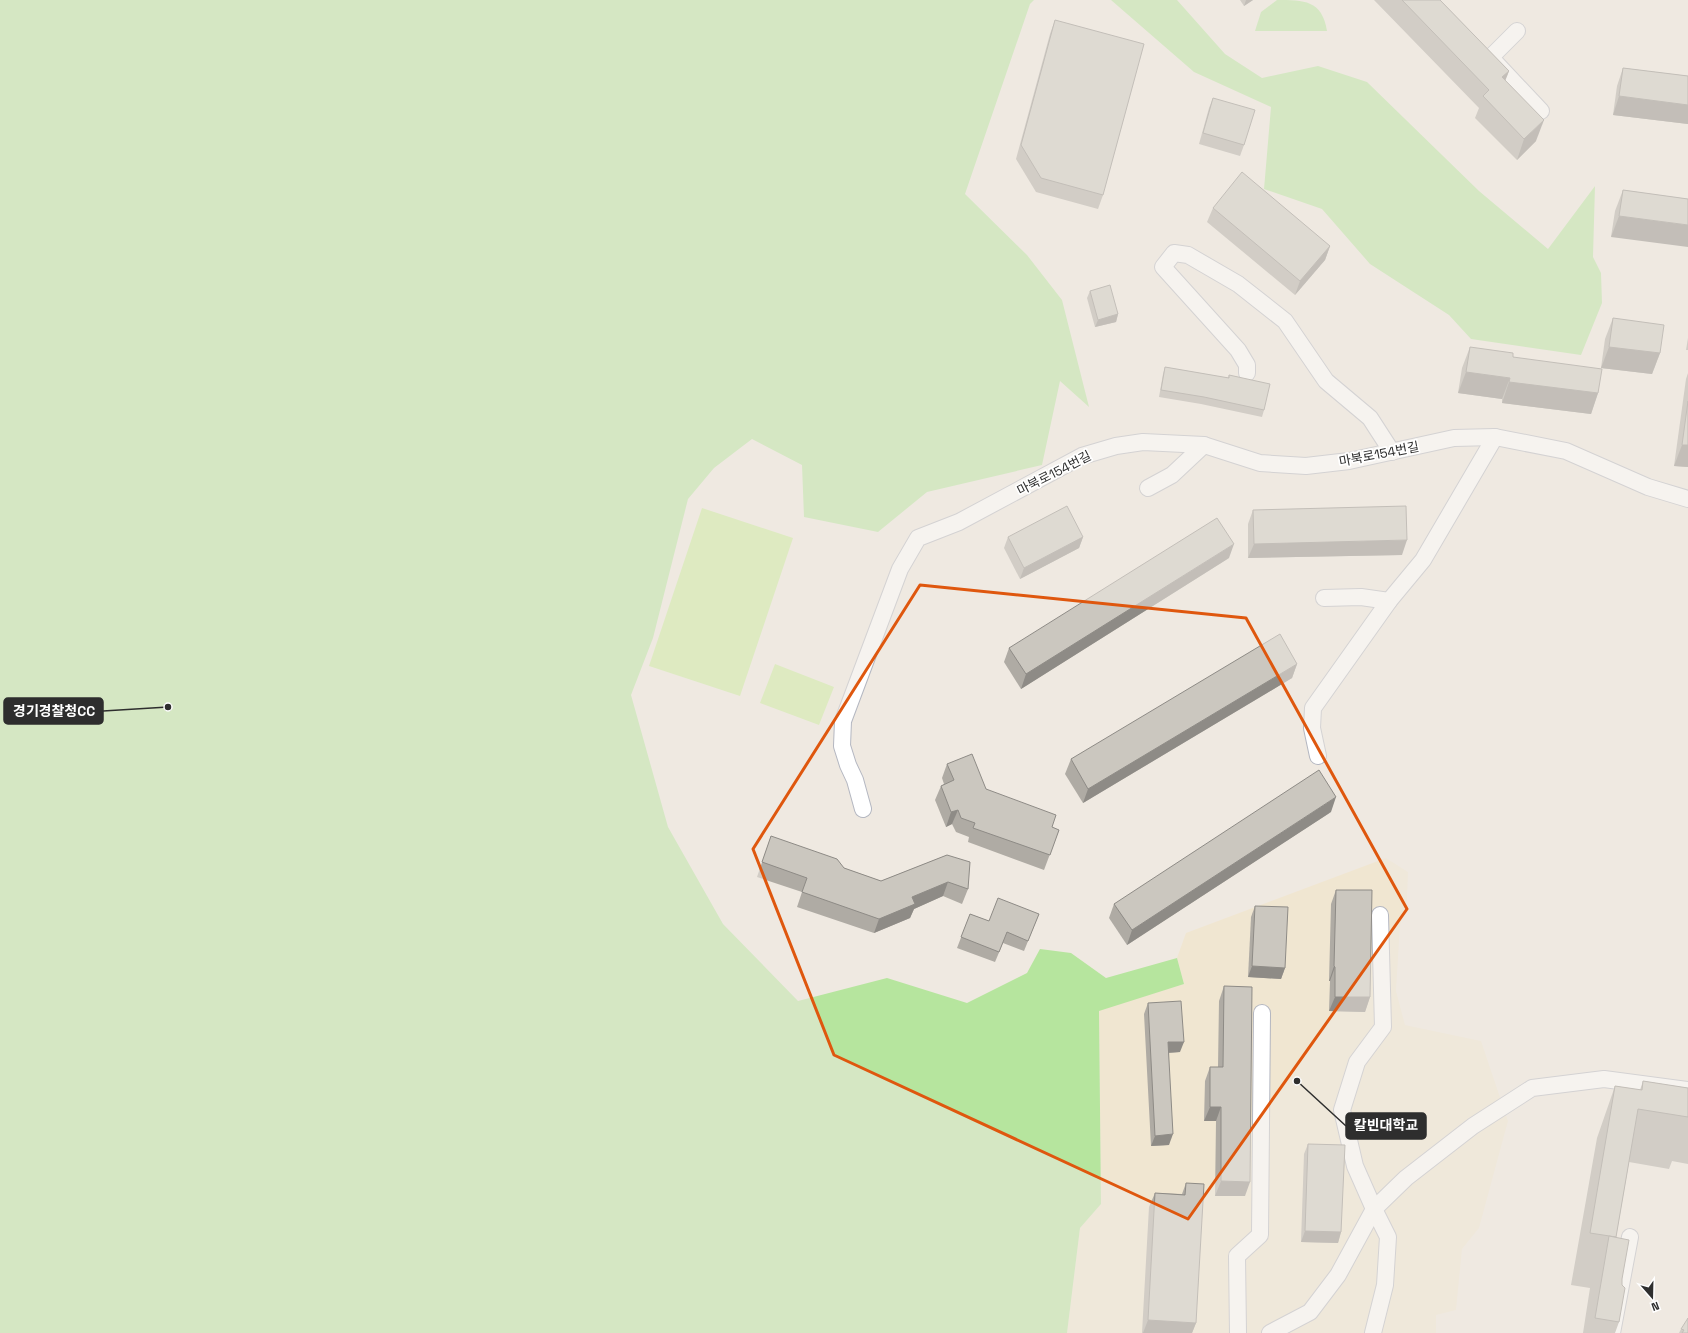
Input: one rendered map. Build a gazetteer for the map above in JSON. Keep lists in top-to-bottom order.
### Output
{
  "streets": {
    "street": ["마북로154번길"]
  },
  "places": ["경기경찰청CC", "칼빈대학교"],
  "north": "bottom"
}
